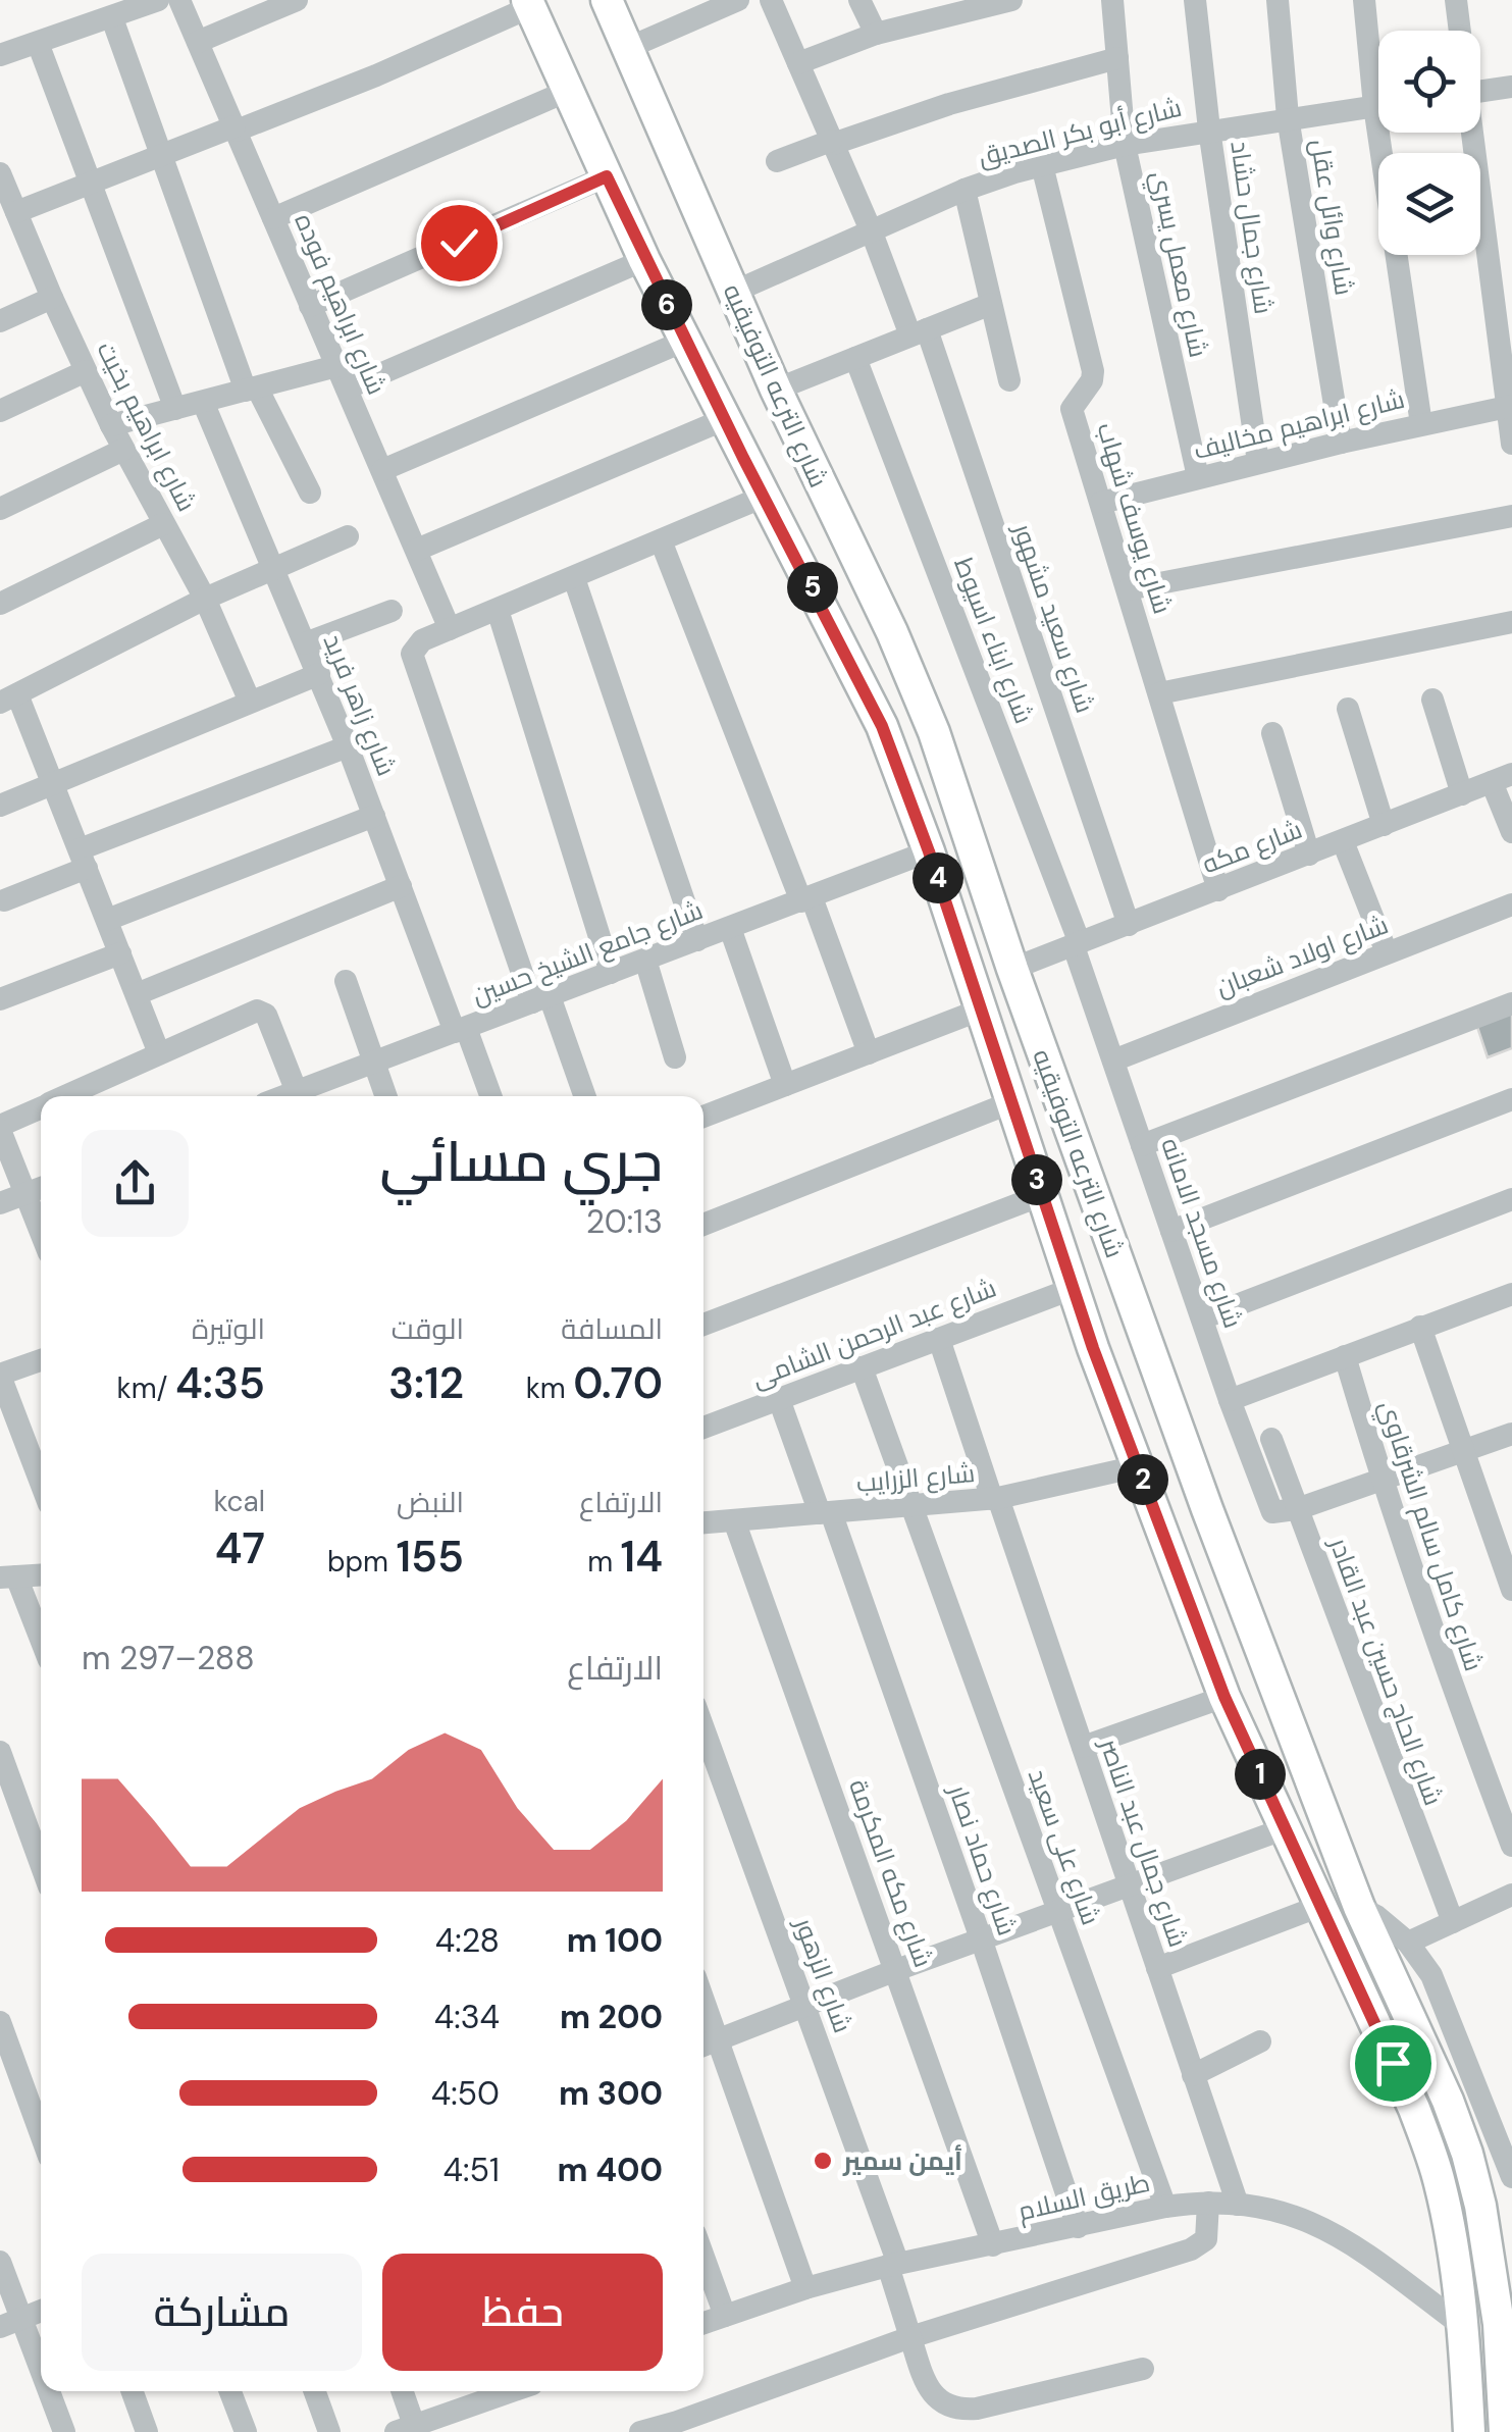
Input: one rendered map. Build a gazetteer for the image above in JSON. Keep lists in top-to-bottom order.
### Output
{
  "streets": {
    "main road": ["شارع الترعه التوفيقيه"],
    "street": [
      "شارع أبو بكر الصديق",
      "شارع وائل عقل",
      "شارع جمال حشاد",
      "شارع معمل يسري",
      "شارع ابراهيم فوده",
      "شارع ابراهيم مخاليف",
      "شارع ابراهيم بخيت",
      "شارع يوسف شهاب",
      "شارع سعيد مشهور",
      "شارع ابناء اسيوط",
      "شارع زاهر فريد",
      "شارع مكه",
      "شارع جامع الشيخ حسين",
      "شارع اولاد شعبان",
      "شارع مسجد الامانه",
      "شارع عبد الرحمن الشامى",
      "شارع الزرايب",
      "شارع كامل سالم الشرقاوي",
      "شارع الحاج حسين عبد القادر",
      "شارع جمال عبد الناصر",
      "شارع على سعيد",
      "شارع حماد نصار",
      "شارع مكه المكرمة",
      "شارع الزهور",
      "طريق السلام"
    ]
  },
  "crossings": [
    ["شارع أبو بكر الصديق", "شارع وائل عقل"],
    ["شارع أبو بكر الصديق", "شارع جمال حشاد"],
    ["شارع أبو بكر الصديق", "شارع معمل يسري"],
    ["شارع أبو بكر الصديق", "شارع الترعه التوفيقيه"],
    ["شارع أبو بكر الصديق", "شارع يوسف شهاب"],
    ["شارع أبو بكر الصديق", "شارع سعيد مشهور"],
    ["شارع وائل عقل", "شارع ابراهيم مخاليف"],
    ["شارع جمال حشاد", "شارع ابراهيم مخاليف"],
    ["شارع معمل يسري", "شارع ابراهيم مخاليف"],
    ["شارع الترعه التوفيقيه", "شارع مكه"],
    ["شارع الترعه التوفيقيه", "شارع جامع الشيخ حسين"],
    ["شارع الترعه التوفيقيه", "شارع عبد الرحمن الشامى"],
    ["شارع الترعه التوفيقيه", "شارع الزرايب"],
    ["شارع الترعه التوفيقيه", "طريق السلام"],
    ["شارع ابراهيم مخاليف", "شارع يوسف شهاب"],
    ["شارع يوسف شهاب", "شارع مكه"],
    ["شارع سعيد مشهور", "شارع مكه"],
    ["شارع ابناء اسيوط", "شارع مكه"],
    ["شارع ابناء اسيوط", "شارع مسجد الامانه"],
    ["شارع زاهر فريد", "شارع جامع الشيخ حسين"],
    ["شارع مكه", "شارع مسجد الامانه"],
    ["شارع اولاد شعبان", "شارع مسجد الامانه"],
    ["شارع مسجد الامانه", "شارع الحاج حسين عبد القادر"],
    ["شارع عبد الرحمن الشامى", "شارع جمال عبد الناصر"],
    ["شارع عبد الرحمن الشامى", "شارع على سعيد"],
    ["شارع عبد الرحمن الشامى", "شارع حماد نصار"],
    ["شارع الزرايب", "شارع جمال عبد الناصر"],
    ["شارع الزرايب", "شارع على سعيد"],
    ["شارع الزرايب", "شارع حماد نصار"],
    ["شارع الزرايب", "شارع مكه المكرمة"],
    ["شارع جمال عبد الناصر", "طريق السلام"],
    ["شارع على سعيد", "طريق السلام"],
    ["شارع حماد نصار", "طريق السلام"],
    ["شارع مكه المكرمة", "طريق السلام"],
    ["شارع الزهور", "طريق السلام"]
  ],
  "places": ["أيمن سمير"],
  "page": {
    "pins": [
      "6",
      "5",
      "4",
      "3",
      "2",
      "1"
    ],
    "heading": ["جري مسائي", "20:13"],
    "stats": [
      ["المسافة", "0.70 km"],
      ["الوقت", "3:12"],
      ["الوتيرة", "4:35 /km"],
      ["الارتفاع", "14 m"],
      ["النبض", "155 bpm"],
      ["kcal", "47"]
    ],
    "chart": ["الارتفاع", "288–297 m"],
    "list": [
      {
        "name": "100 m",
        "note": "4:28"
      },
      {
        "name": "200 m",
        "note": "4:34"
      },
      {
        "name": "300 m",
        "note": "4:50"
      },
      {
        "name": "400 m",
        "note": "4:51"
      }
    ],
    "buttons": ["حفظ", "مشاركة"]
  }
}
